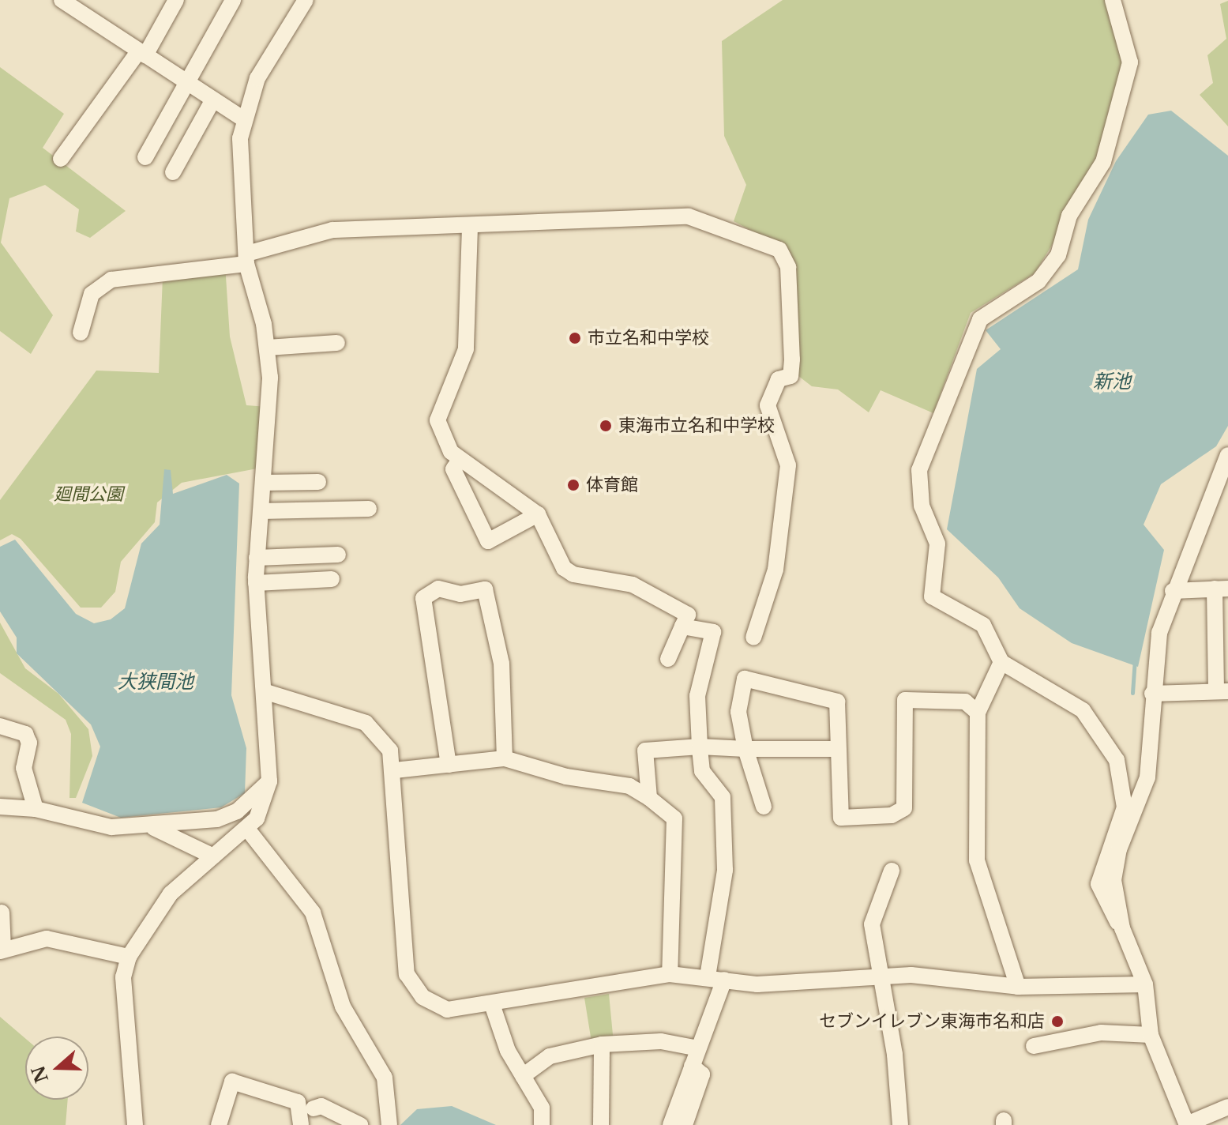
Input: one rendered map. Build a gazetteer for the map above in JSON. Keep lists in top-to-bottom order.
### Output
{
  "water": ["新池", "大狭間池"],
  "parks": ["廻間公園"],
  "places": [
    "市立名和中学校",
    "東海市立名和中学校",
    "体育館",
    "セブンイレブン東海市名和店"
  ],
  "north": "left"
}
